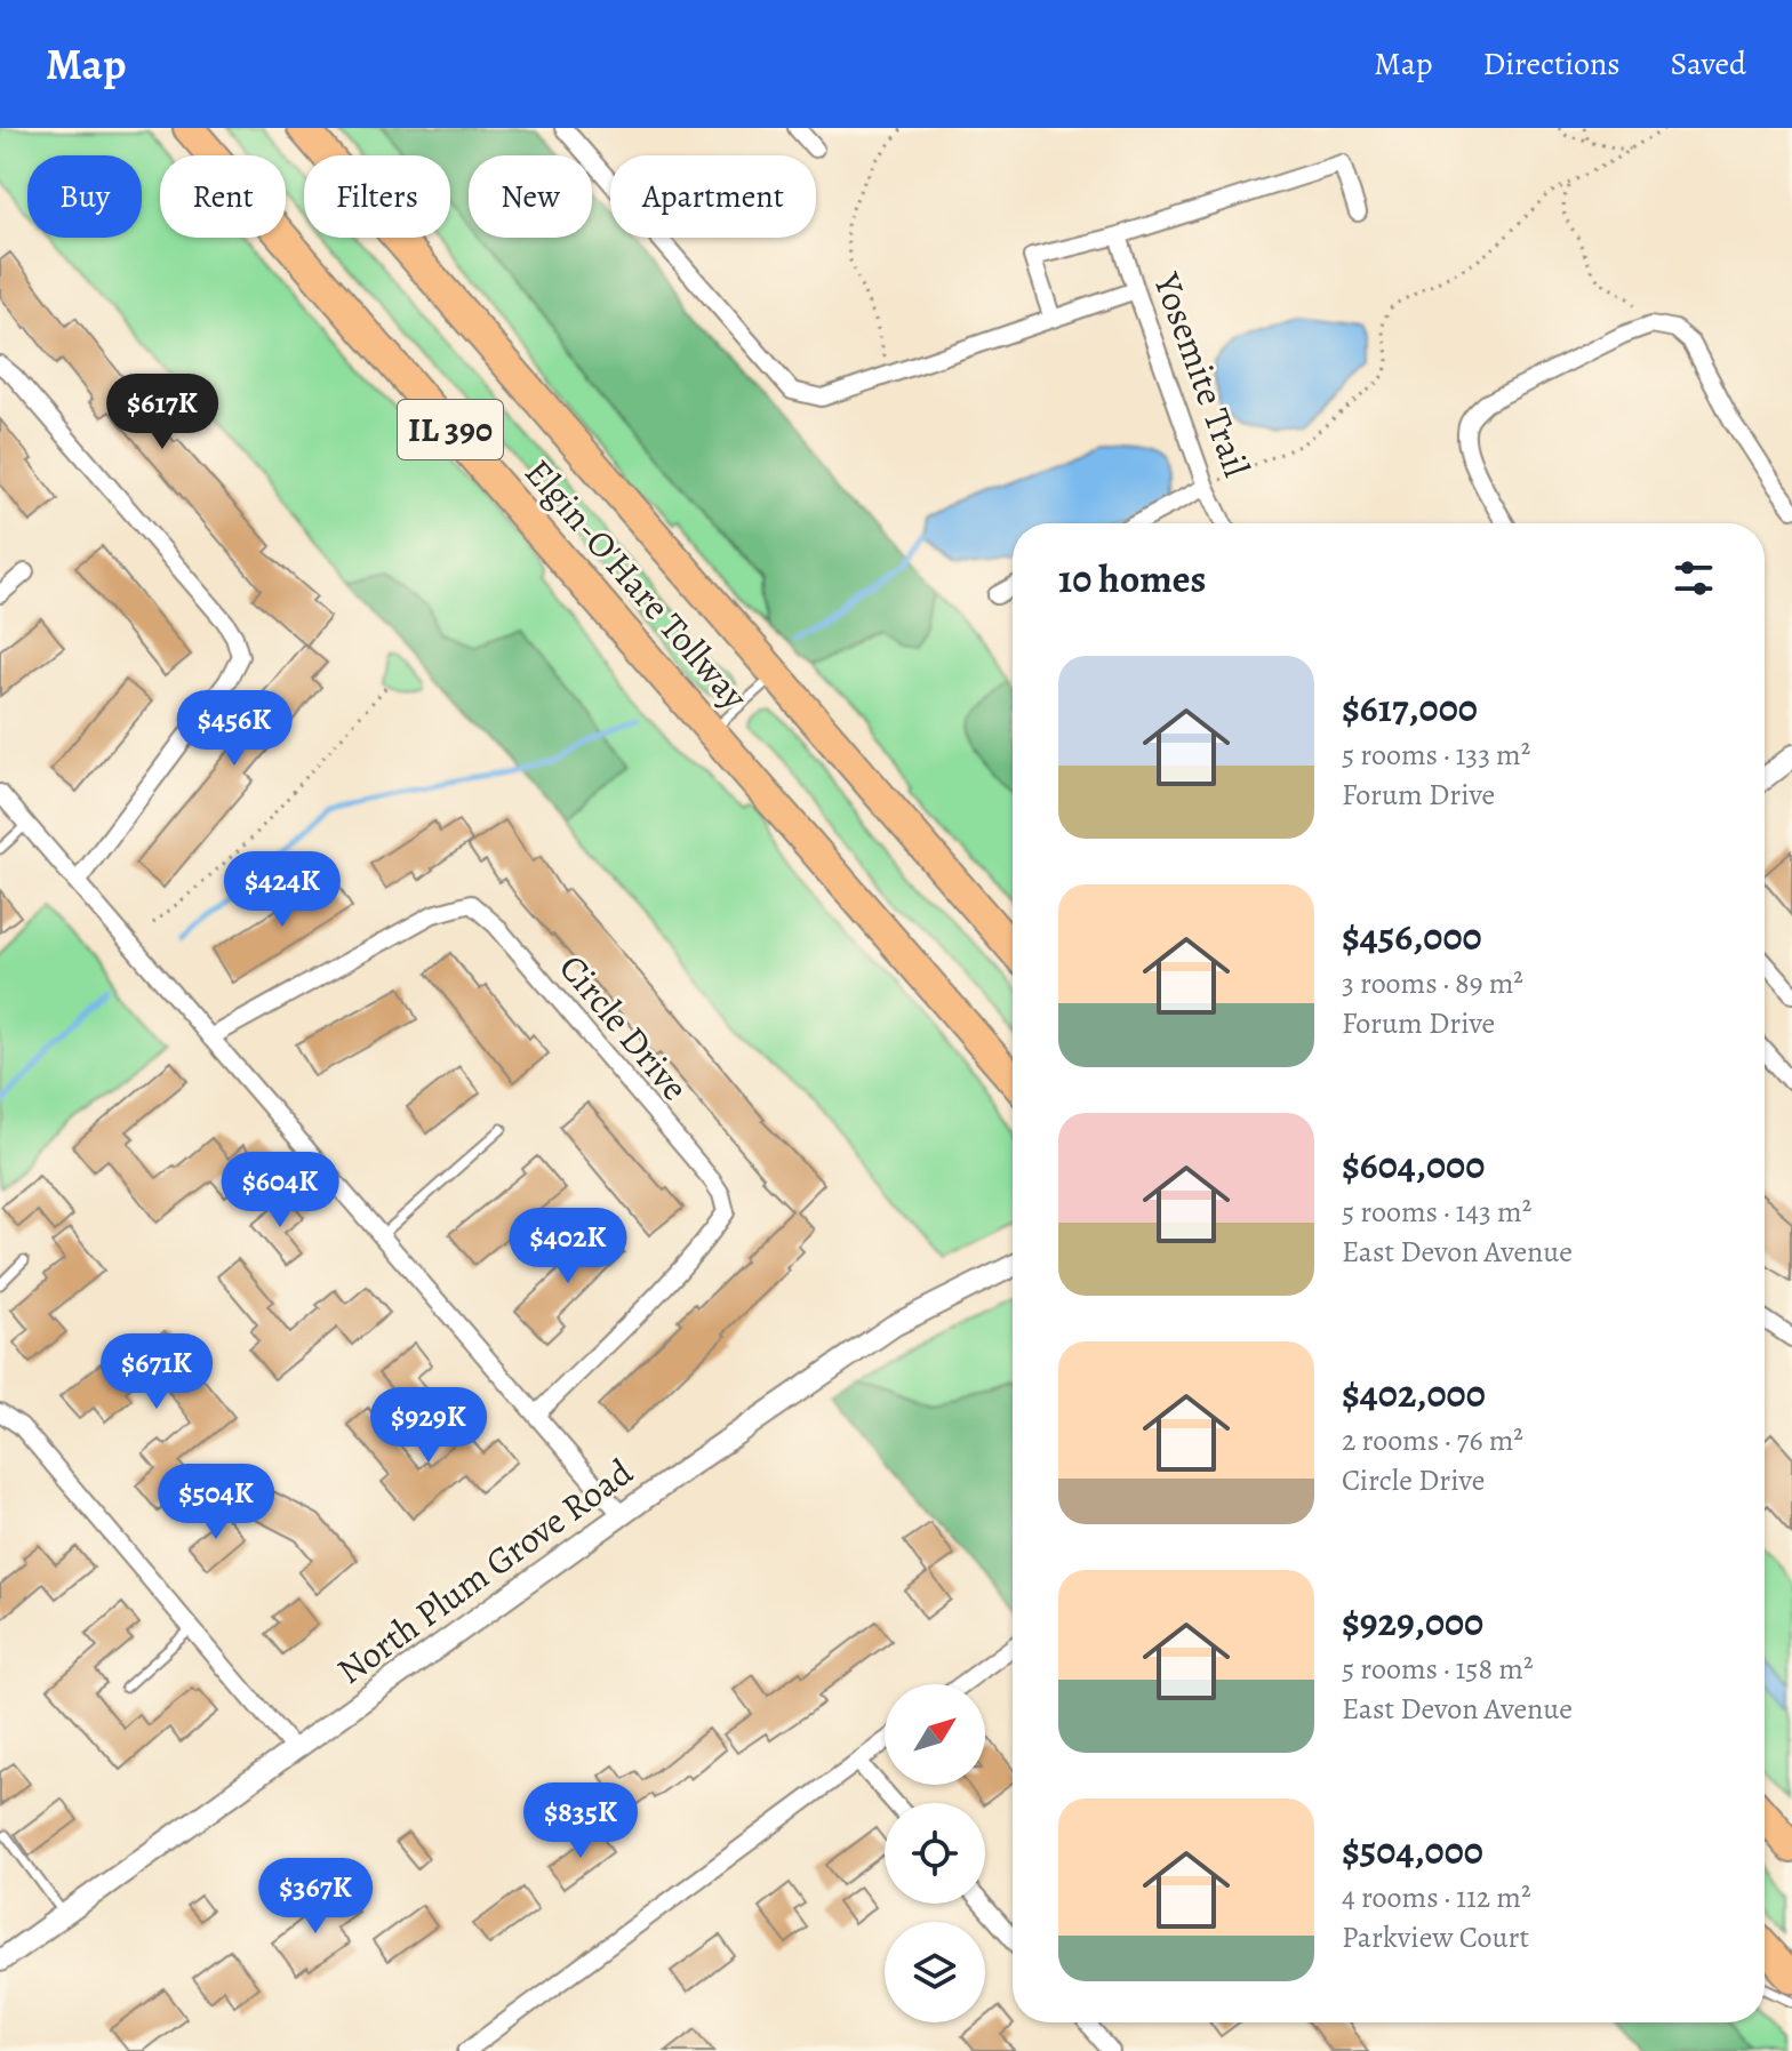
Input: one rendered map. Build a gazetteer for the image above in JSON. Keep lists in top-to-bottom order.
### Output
{
  "streets": {
    "highway": ["IL 390", "Elgin-O'Hare Tollway"],
    "street": ["Yosemite Trail", "Circle Drive", "North Plum Grove Road"]
  },
  "north": "top right",
  "page": {
    "header": "Map",
    "nav": ["Map", "Directions", "Saved"],
    "chip": [
      "Buy",
      "Rent",
      "Filters",
      "New",
      "Apartment"
    ],
    "price": [
      "$617K",
      "$456K",
      "$424K",
      "$604K",
      "$402K",
      "$671K",
      "$929K",
      "$504K",
      "$835K",
      "$367K"
    ],
    "heading": "10 homes",
    "list": [
      {
        "name": "$617,000",
        "note": "5 rooms · 133 m² · Forum Drive"
      },
      {
        "name": "$456,000",
        "note": "3 rooms · 89 m² · Forum Drive"
      },
      {
        "name": "$604,000",
        "note": "5 rooms · 143 m² · East Devon Avenue"
      },
      {
        "name": "$402,000",
        "note": "2 rooms · 76 m² · Circle Drive"
      },
      {
        "name": "$929,000",
        "note": "5 rooms · 158 m² · East Devon Avenue"
      },
      {
        "name": "$504,000",
        "note": "4 rooms · 112 m² · Parkview Court"
      }
    ]
  }
}
